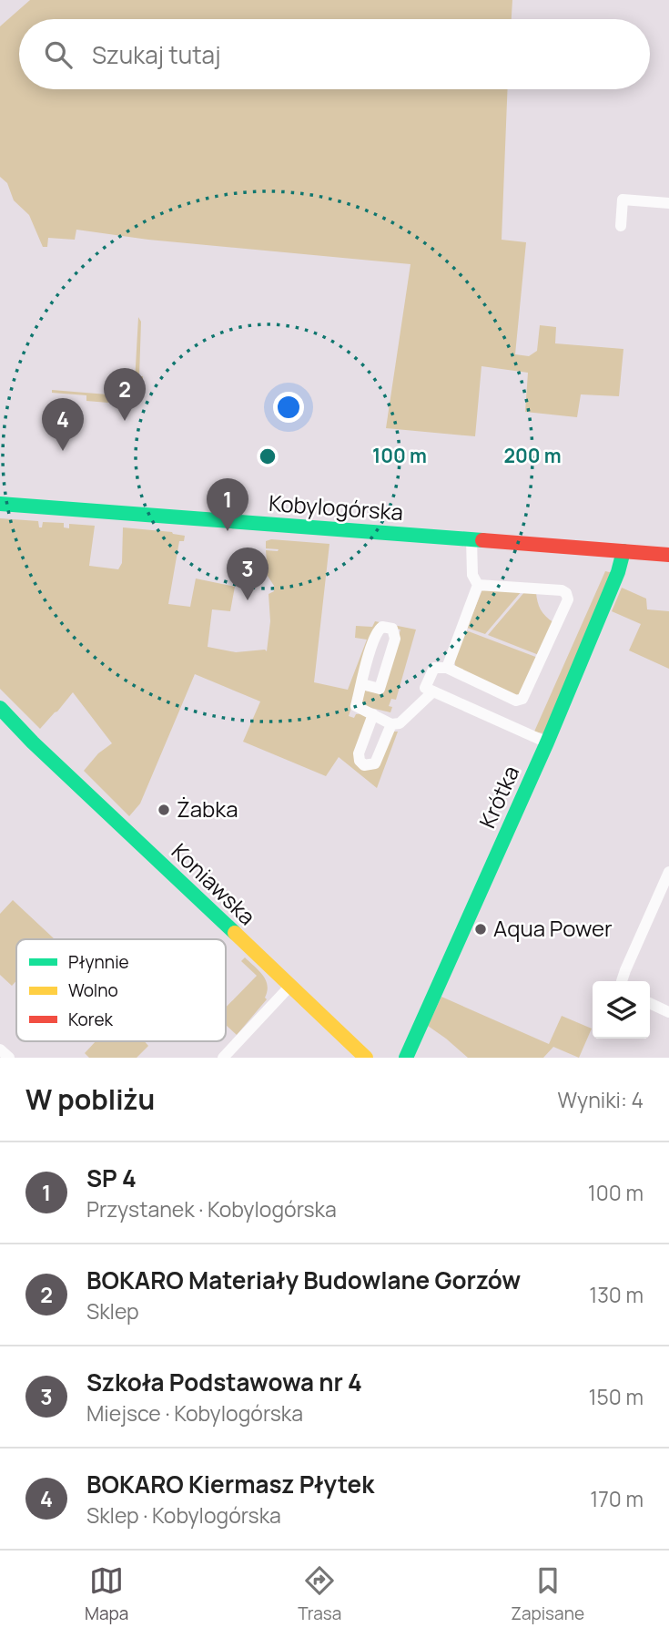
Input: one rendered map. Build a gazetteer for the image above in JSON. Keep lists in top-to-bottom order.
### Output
{
  "streets": {
    "street": ["Kobylogórska", "Krótka", "Koniawska"]
  },
  "crossings": [
    ["Kobylogórska", "Krótka"]
  ],
  "places": ["Żabka", "Aqua Power"],
  "legend": ["Płynnie", "Wolno", "Korek"],
  "page": {
    "search": "Szukaj tutaj",
    "pins": [
      "2",
      "4",
      "1",
      "3"
    ],
    "heading": ["W pobliżu", "Wyniki: 4"],
    "list": [
      {
        "mark": "1",
        "name": "SP 4",
        "note": "Przystanek · Kobylogórska",
        "value": "100 m"
      },
      {
        "mark": "2",
        "name": "BOKARO Materiały Budowlane Gorzów",
        "note": "Sklep",
        "value": "130 m"
      },
      {
        "mark": "3",
        "name": "Szkoła Podstawowa nr 4",
        "note": "Miejsce · Kobylogórska",
        "value": "150 m"
      },
      {
        "mark": "4",
        "name": "BOKARO Kiermasz Płytek",
        "note": "Sklep · Kobylogórska",
        "value": "170 m"
      }
    ],
    "nav": ["Mapa", "Trasa", "Zapisane"]
  },
  "rings": ["100 m", "200 m"]
}
